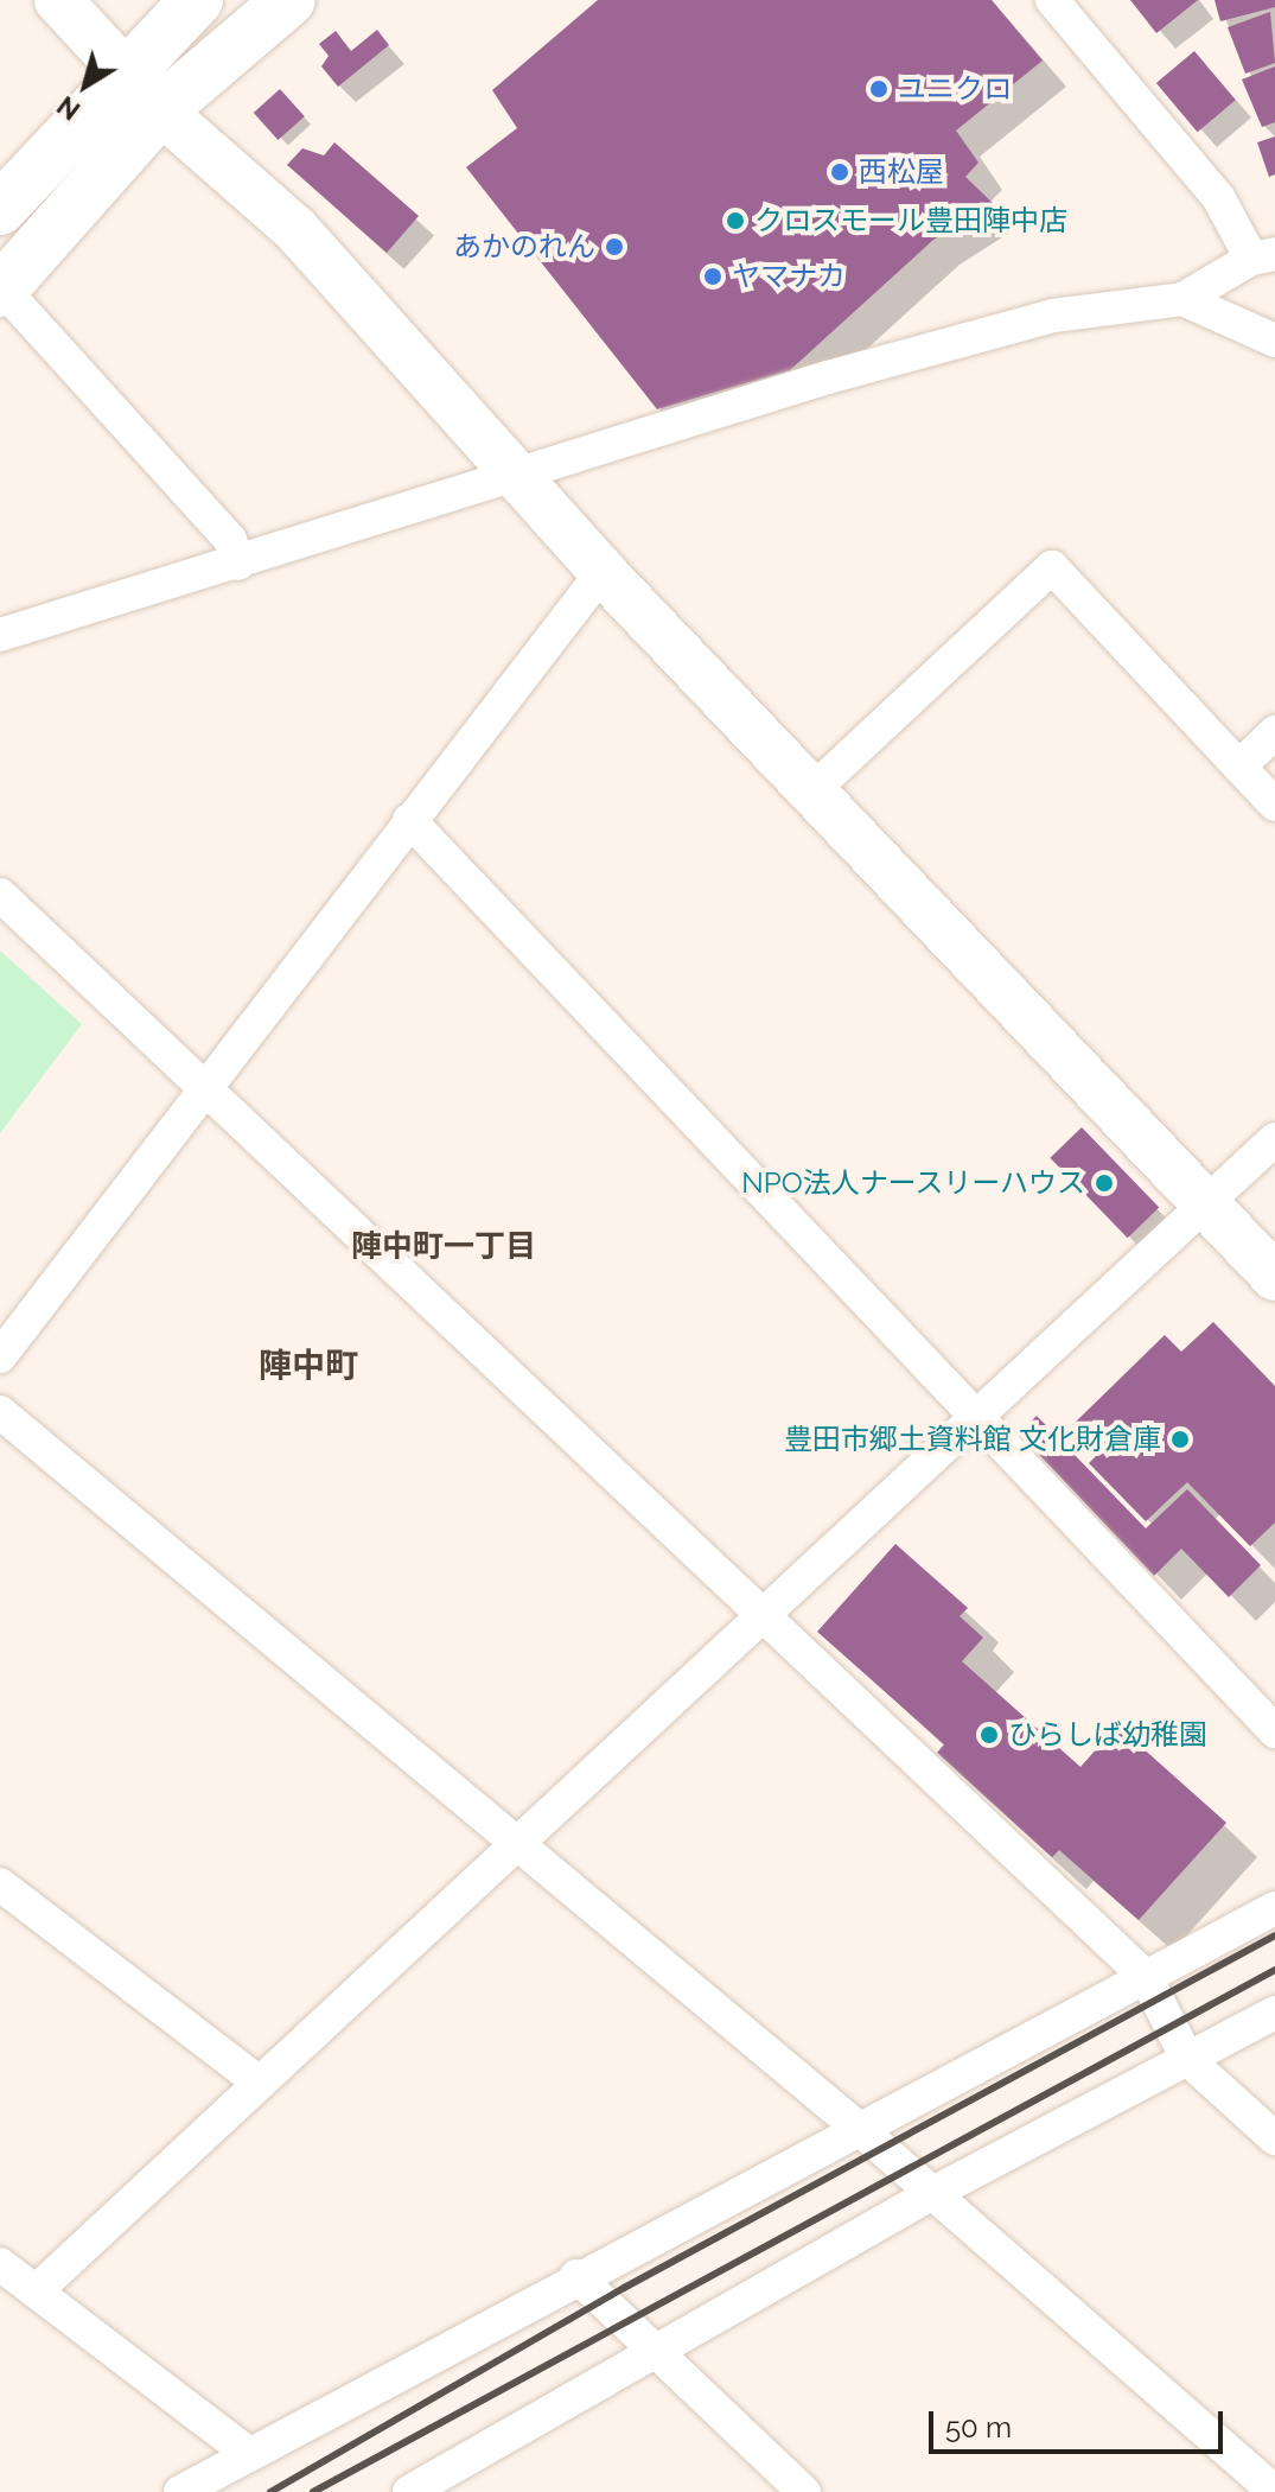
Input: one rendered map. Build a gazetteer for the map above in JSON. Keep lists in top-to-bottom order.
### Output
{
  "districts": ["陣中町一丁目", "陣中町"],
  "places": [
    "ユニクロ",
    "西松屋",
    "クロスモール豊田陣中店",
    "あかのれん",
    "ヤマナカ",
    "NPO法人ナースリーハウス",
    "豊田市郷土資料館 文化財倉庫",
    "ひらしば幼稚園"
  ],
  "scale_bar": "50 m",
  "north": "bottom left"
}
